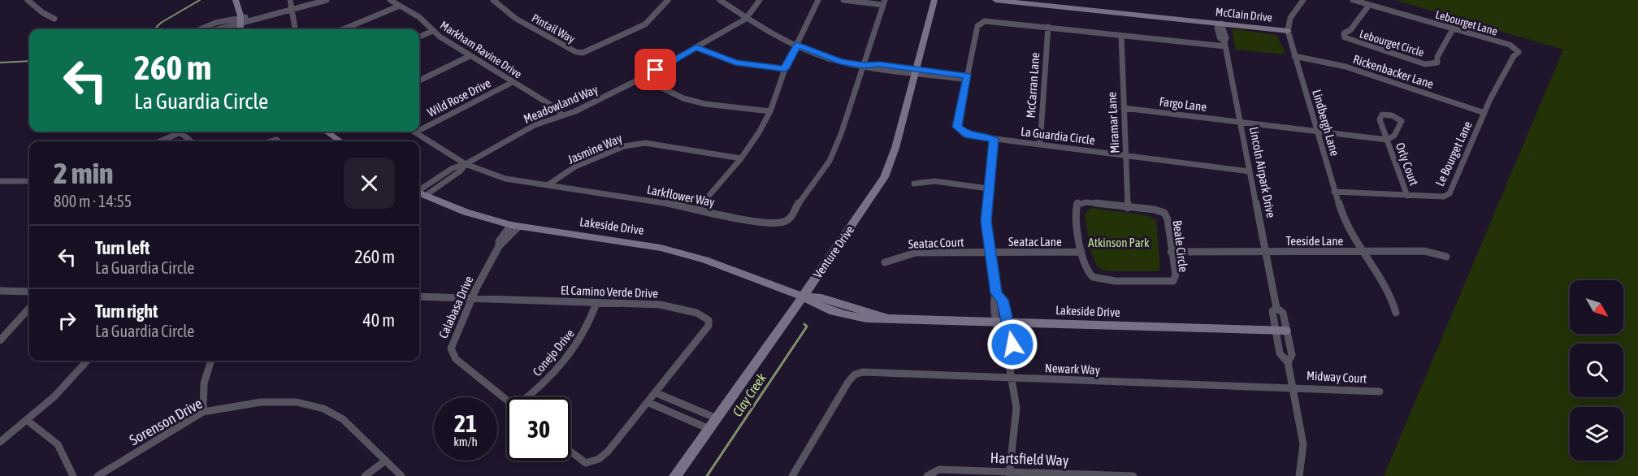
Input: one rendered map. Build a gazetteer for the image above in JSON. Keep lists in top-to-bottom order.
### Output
{
  "streets": {
    "street": [
      "McClain Drive",
      "Lebourget Lane",
      "Pintail Way",
      "Lebourget Circle",
      "Markham Ravine Drive",
      "Rickenbacker Lane",
      "McCarran Lane",
      "Wild Rose Drive",
      "Meadowland Way",
      "Fargo Lane",
      "Miramar Lane",
      "Lindbergh Lane",
      "La Guardia Circle",
      "Jasmine Way",
      "Le Bourget Lane",
      "Orly Court",
      "Lincoln Airpark Drive",
      "Larkflower Way",
      "Lakeside Drive",
      "Teeside Lane",
      "Seatac Lane",
      "Seatac Court",
      "Beale Circle",
      "Venture Drive",
      "El Camino Verde Drive",
      "Calabasa Drive",
      "Conejo Drive",
      "Newark Way",
      "Midway Court",
      "Sorenson Drive",
      "Hartsfield Way"
    ]
  },
  "crossings": [
    ["McClain Drive", "Lindbergh Lane"],
    ["McClain Drive", "Lincoln Airpark Drive"],
    ["Lebourget Lane", "Lebourget Circle"],
    ["Lebourget Lane", "Le Bourget Lane"],
    ["Markham Ravine Drive", "Wild Rose Drive"],
    ["Markham Ravine Drive", "Meadowland Way"],
    ["Rickenbacker Lane", "Lindbergh Lane"],
    ["Rickenbacker Lane", "Le Bourget Lane"],
    ["McCarran Lane", "La Guardia Circle"],
    ["Meadowland Way", "Larkflower Way"],
    ["Meadowland Way", "Lakeside Drive"],
    ["Fargo Lane", "Miramar Lane"],
    ["Fargo Lane", "Lindbergh Lane"],
    ["Fargo Lane", "Orly Court"],
    ["Fargo Lane", "Lincoln Airpark Drive"],
    ["Miramar Lane", "La Guardia Circle"],
    ["Miramar Lane", "Beale Circle"],
    ["Lindbergh Lane", "Le Bourget Lane"],
    ["Lindbergh Lane", "Teeside Lane"],
    ["La Guardia Circle", "Lincoln Airpark Drive"],
    ["Jasmine Way", "Larkflower Way"],
    ["Le Bourget Lane", "Orly Court"],
    ["Lincoln Airpark Drive", "Lakeside Drive"],
    ["Lincoln Airpark Drive", "Teeside Lane"],
    ["Lincoln Airpark Drive", "Newark Way"],
    ["Lincoln Airpark Drive", "Midway Court"],
    ["Lakeside Drive", "Venture Drive"],
    ["Lakeside Drive", "Calabasa Drive"],
    ["Teeside Lane", "Beale Circle"],
    ["Seatac Lane", "Seatac Court"],
    ["Seatac Lane", "Beale Circle"],
    ["El Camino Verde Drive", "Calabasa Drive"],
    ["El Camino Verde Drive", "Conejo Drive"],
    ["Newark Way", "Midway Court"]
  ],
  "water": ["Clay Creek"],
  "parks": ["Atkinson Park"],
  "north": "bottom right",
  "page": {
    "turn": ["260 m", "La Guardia Circle"],
    "heading": ["2 min", "800 m · 14:55"],
    "list": [
      {
        "name": "Turn left",
        "note": "La Guardia Circle",
        "value": "260 m"
      },
      {
        "name": "Turn right",
        "note": "La Guardia Circle",
        "value": "40 m"
      }
    ],
    "speed": "21 km/h",
    "limit": "30"
  }
}
